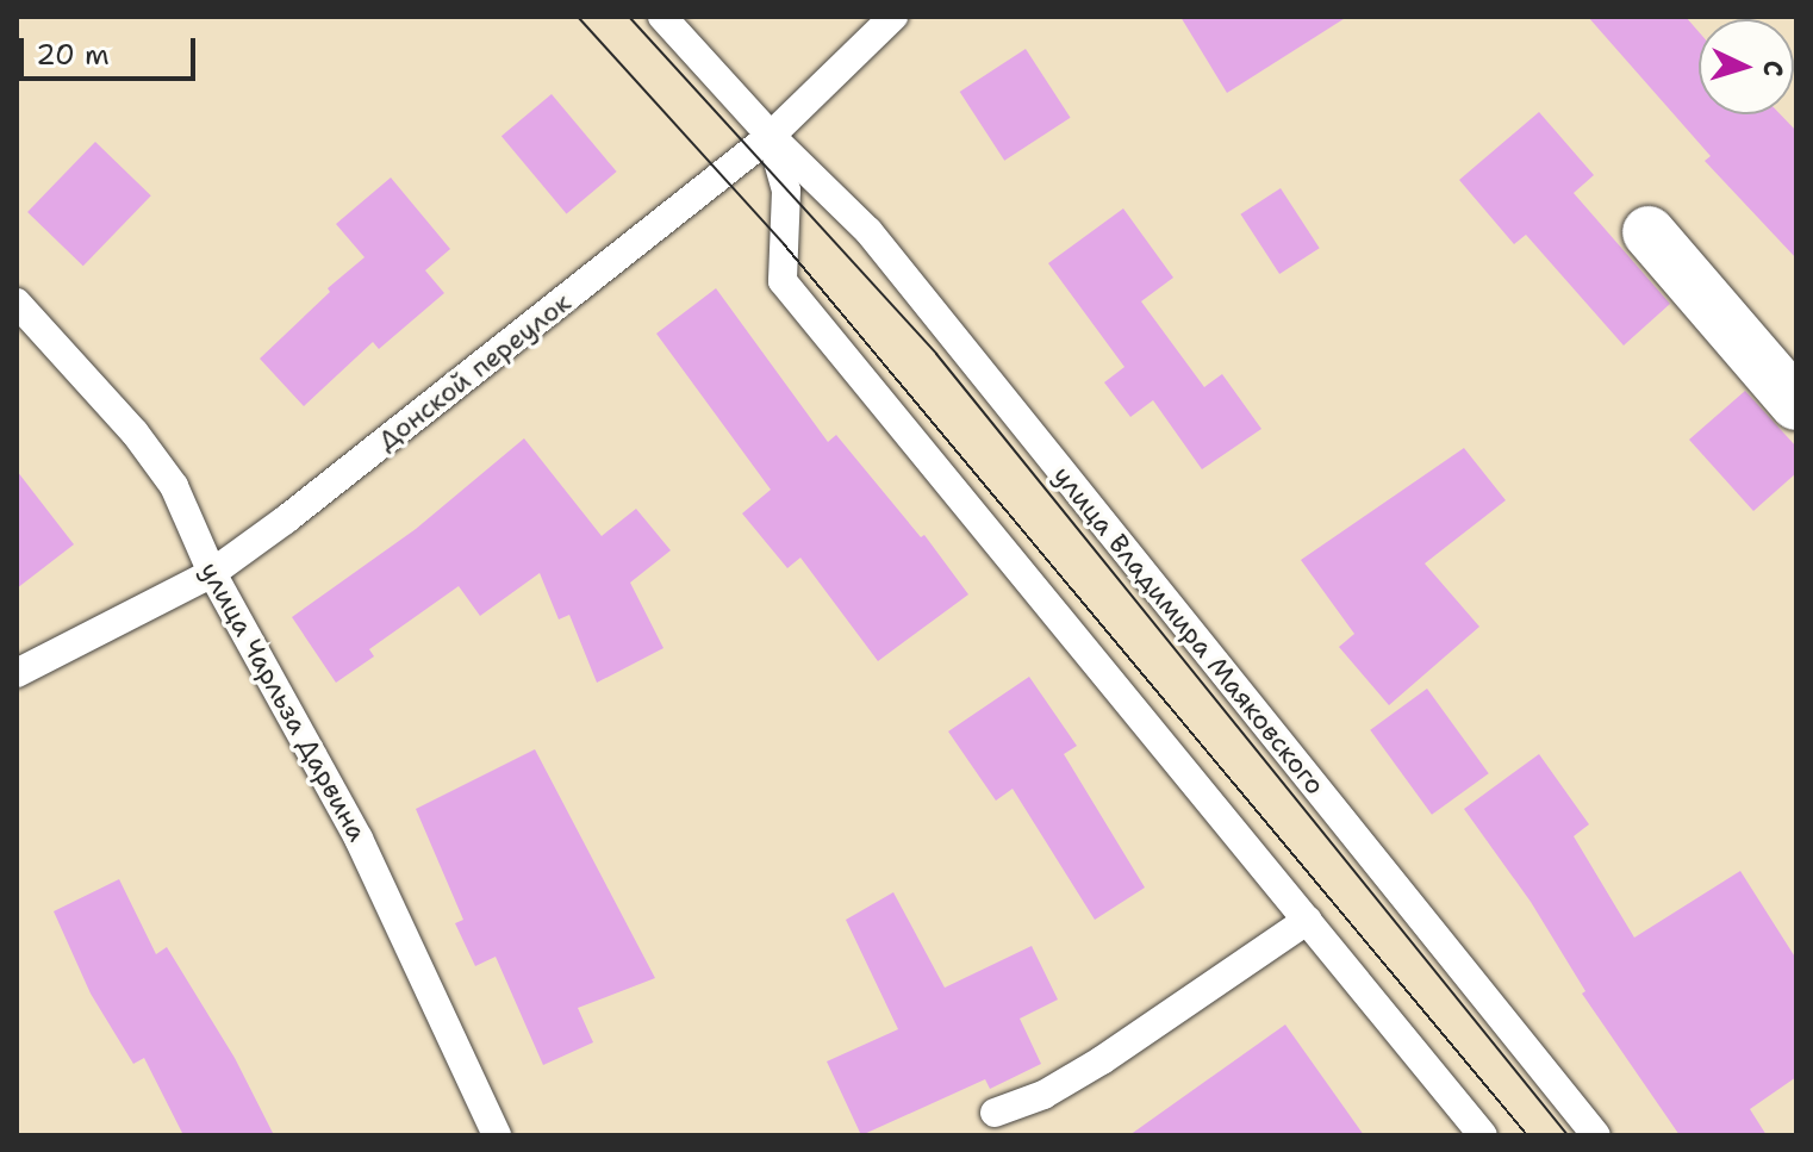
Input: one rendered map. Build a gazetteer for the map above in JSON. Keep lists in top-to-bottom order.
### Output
{
  "streets": {
    "lane": ["Донской переулок", "улица Владимира Маяковского", "улица Чарльза Дарвина"]
  },
  "crossings": [
    ["Донской переулок", "улица Владимира Маяковского"],
    ["Донской переулок", "улица Чарльза Дарвина"]
  ],
  "scale_bar": "20 m",
  "north": "right"
}
